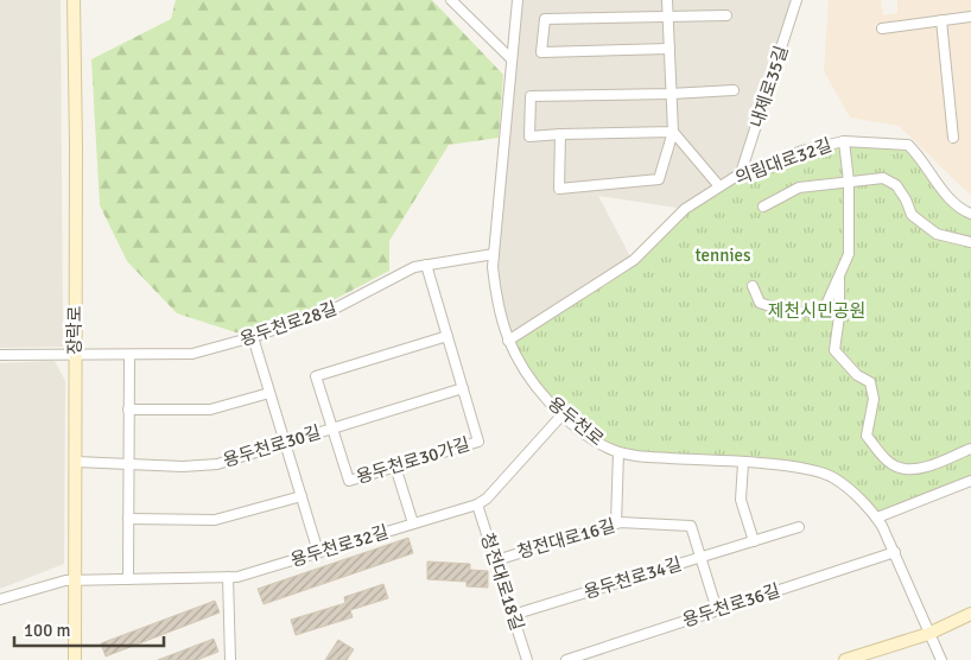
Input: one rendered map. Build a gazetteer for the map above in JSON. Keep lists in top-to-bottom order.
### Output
{
  "streets": {
    "street": [
      "내제로35길",
      "의림대로32길",
      "용두천로28길",
      "장락로",
      "용두천로",
      "용두천로30길",
      "용두천로30가길",
      "청전대로16길",
      "용두천로32길",
      "용두천로34길",
      "청전대로18길",
      "용두천로36길"
    ]
  },
  "crossings": [
    ["내제로35길", "의림대로32길"],
    ["의림대로32길", "용두천로"],
    ["용두천로28길", "장락로"],
    ["용두천로28길", "용두천로"],
    ["장락로", "용두천로30길"],
    ["장락로", "용두천로32길"],
    ["용두천로", "용두천로32길"],
    ["용두천로", "용두천로36길"],
    ["용두천로30길", "용두천로30가길"],
    ["청전대로16길", "용두천로34길"],
    ["청전대로16길", "청전대로18길"],
    ["청전대로16길", "용두천로36길"],
    ["용두천로32길", "청전대로18길"],
    ["용두천로34길", "청전대로18길"]
  ],
  "parks": ["tennies", "제천시민공원"],
  "scale_bar": "100 m"
}
